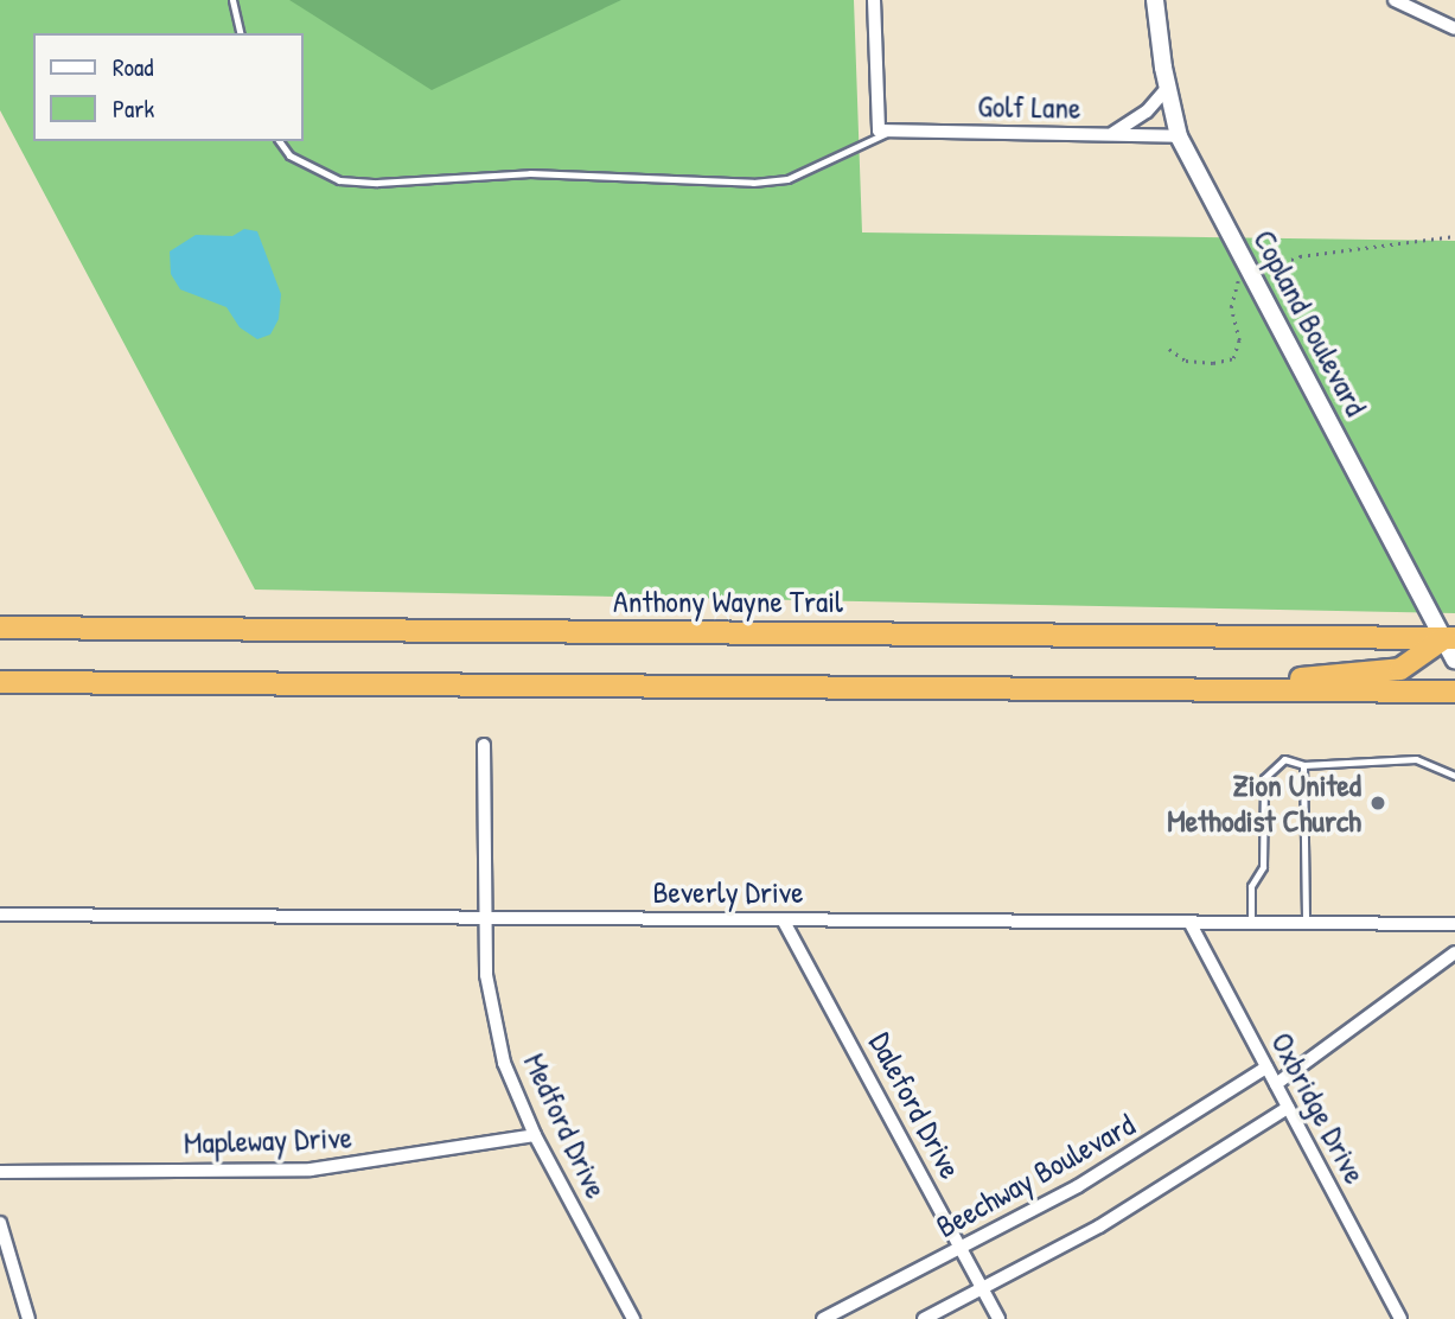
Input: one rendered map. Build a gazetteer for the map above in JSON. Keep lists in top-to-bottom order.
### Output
{
  "streets": {
    "highway": ["Anthony Wayne Trail"],
    "street": [
      "Golf Lane",
      "Copland Boulevard",
      "Beverly Drive",
      "Daleford Drive",
      "Oxbridge Drive",
      "Medford Drive",
      "Mapleway Drive",
      "Beechway Boulevard"
    ]
  },
  "crossings": [
    ["Golf Lane", "Copland Boulevard"],
    ["Copland Boulevard", "Anthony Wayne Trail"],
    ["Beverly Drive", "Daleford Drive"],
    ["Beverly Drive", "Oxbridge Drive"],
    ["Beverly Drive", "Medford Drive"],
    ["Daleford Drive", "Beechway Boulevard"],
    ["Oxbridge Drive", "Beechway Boulevard"],
    ["Medford Drive", "Mapleway Drive"]
  ],
  "places": ["Zion United Methodist Church"],
  "legend": ["Road", "Park"]
}
